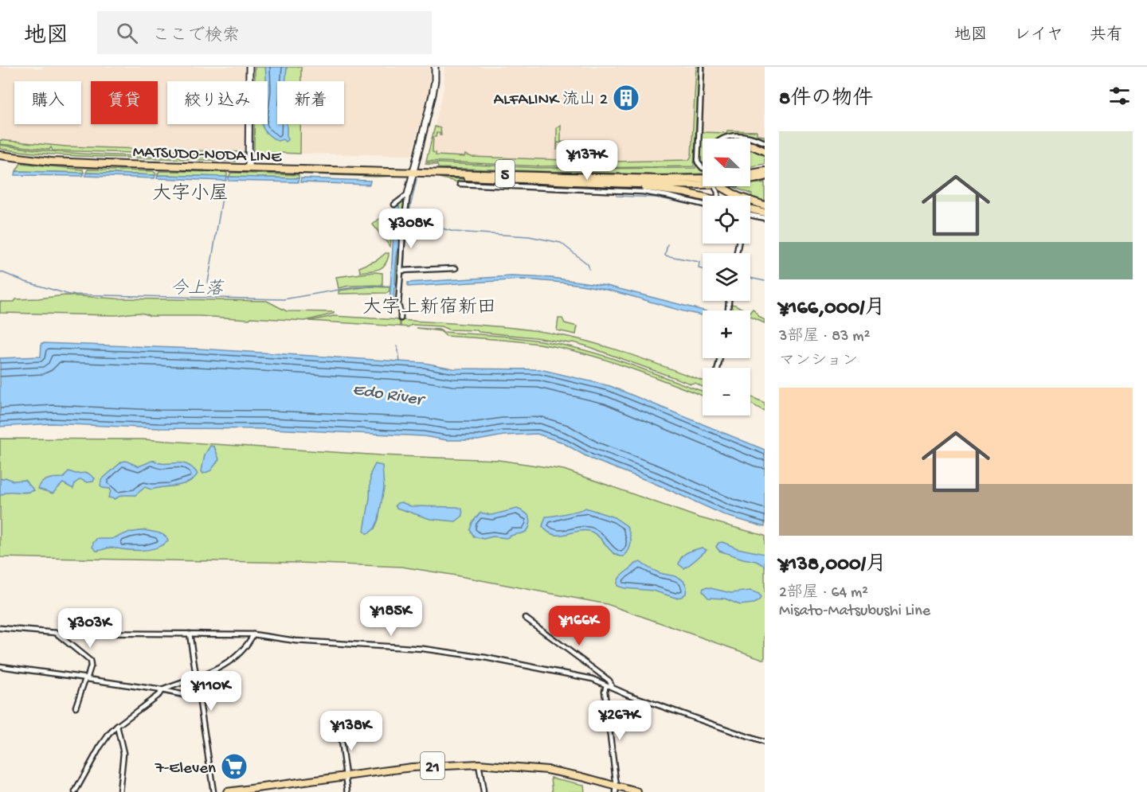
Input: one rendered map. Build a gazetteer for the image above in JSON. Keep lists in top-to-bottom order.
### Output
{
  "streets": {
    "main road": ["MATSUDO-NODA LINE", "5", "21"]
  },
  "districts": ["大字小屋", "大字上新宿新田"],
  "water": ["今上落", "Edo River"],
  "places": {
    "building": ["ALFALINK 流山 2"],
    "supermarket": ["7-Eleven"]
  },
  "north": "top left",
  "page": {
    "header": "地図",
    "search": "ここで検索",
    "nav": ["地図", "レイヤ", "共有"],
    "heading": "8件の物件",
    "chip": [
      "購入",
      "賃貸",
      "絞り込み",
      "新着"
    ],
    "list": [
      {
        "name": "¥166,000/月",
        "note": "3部屋 · 83 m² · マンション"
      },
      {
        "name": "¥138,000/月",
        "note": "2部屋 · 64 m² · Misato-Matsubushi Line"
      }
    ],
    "map_buttons": ["+", "−"],
    "price": [
      "¥137K",
      "¥308K",
      "¥185K",
      "¥166K",
      "¥303K",
      "¥110K",
      "¥267K",
      "¥138K"
    ]
  }
}
